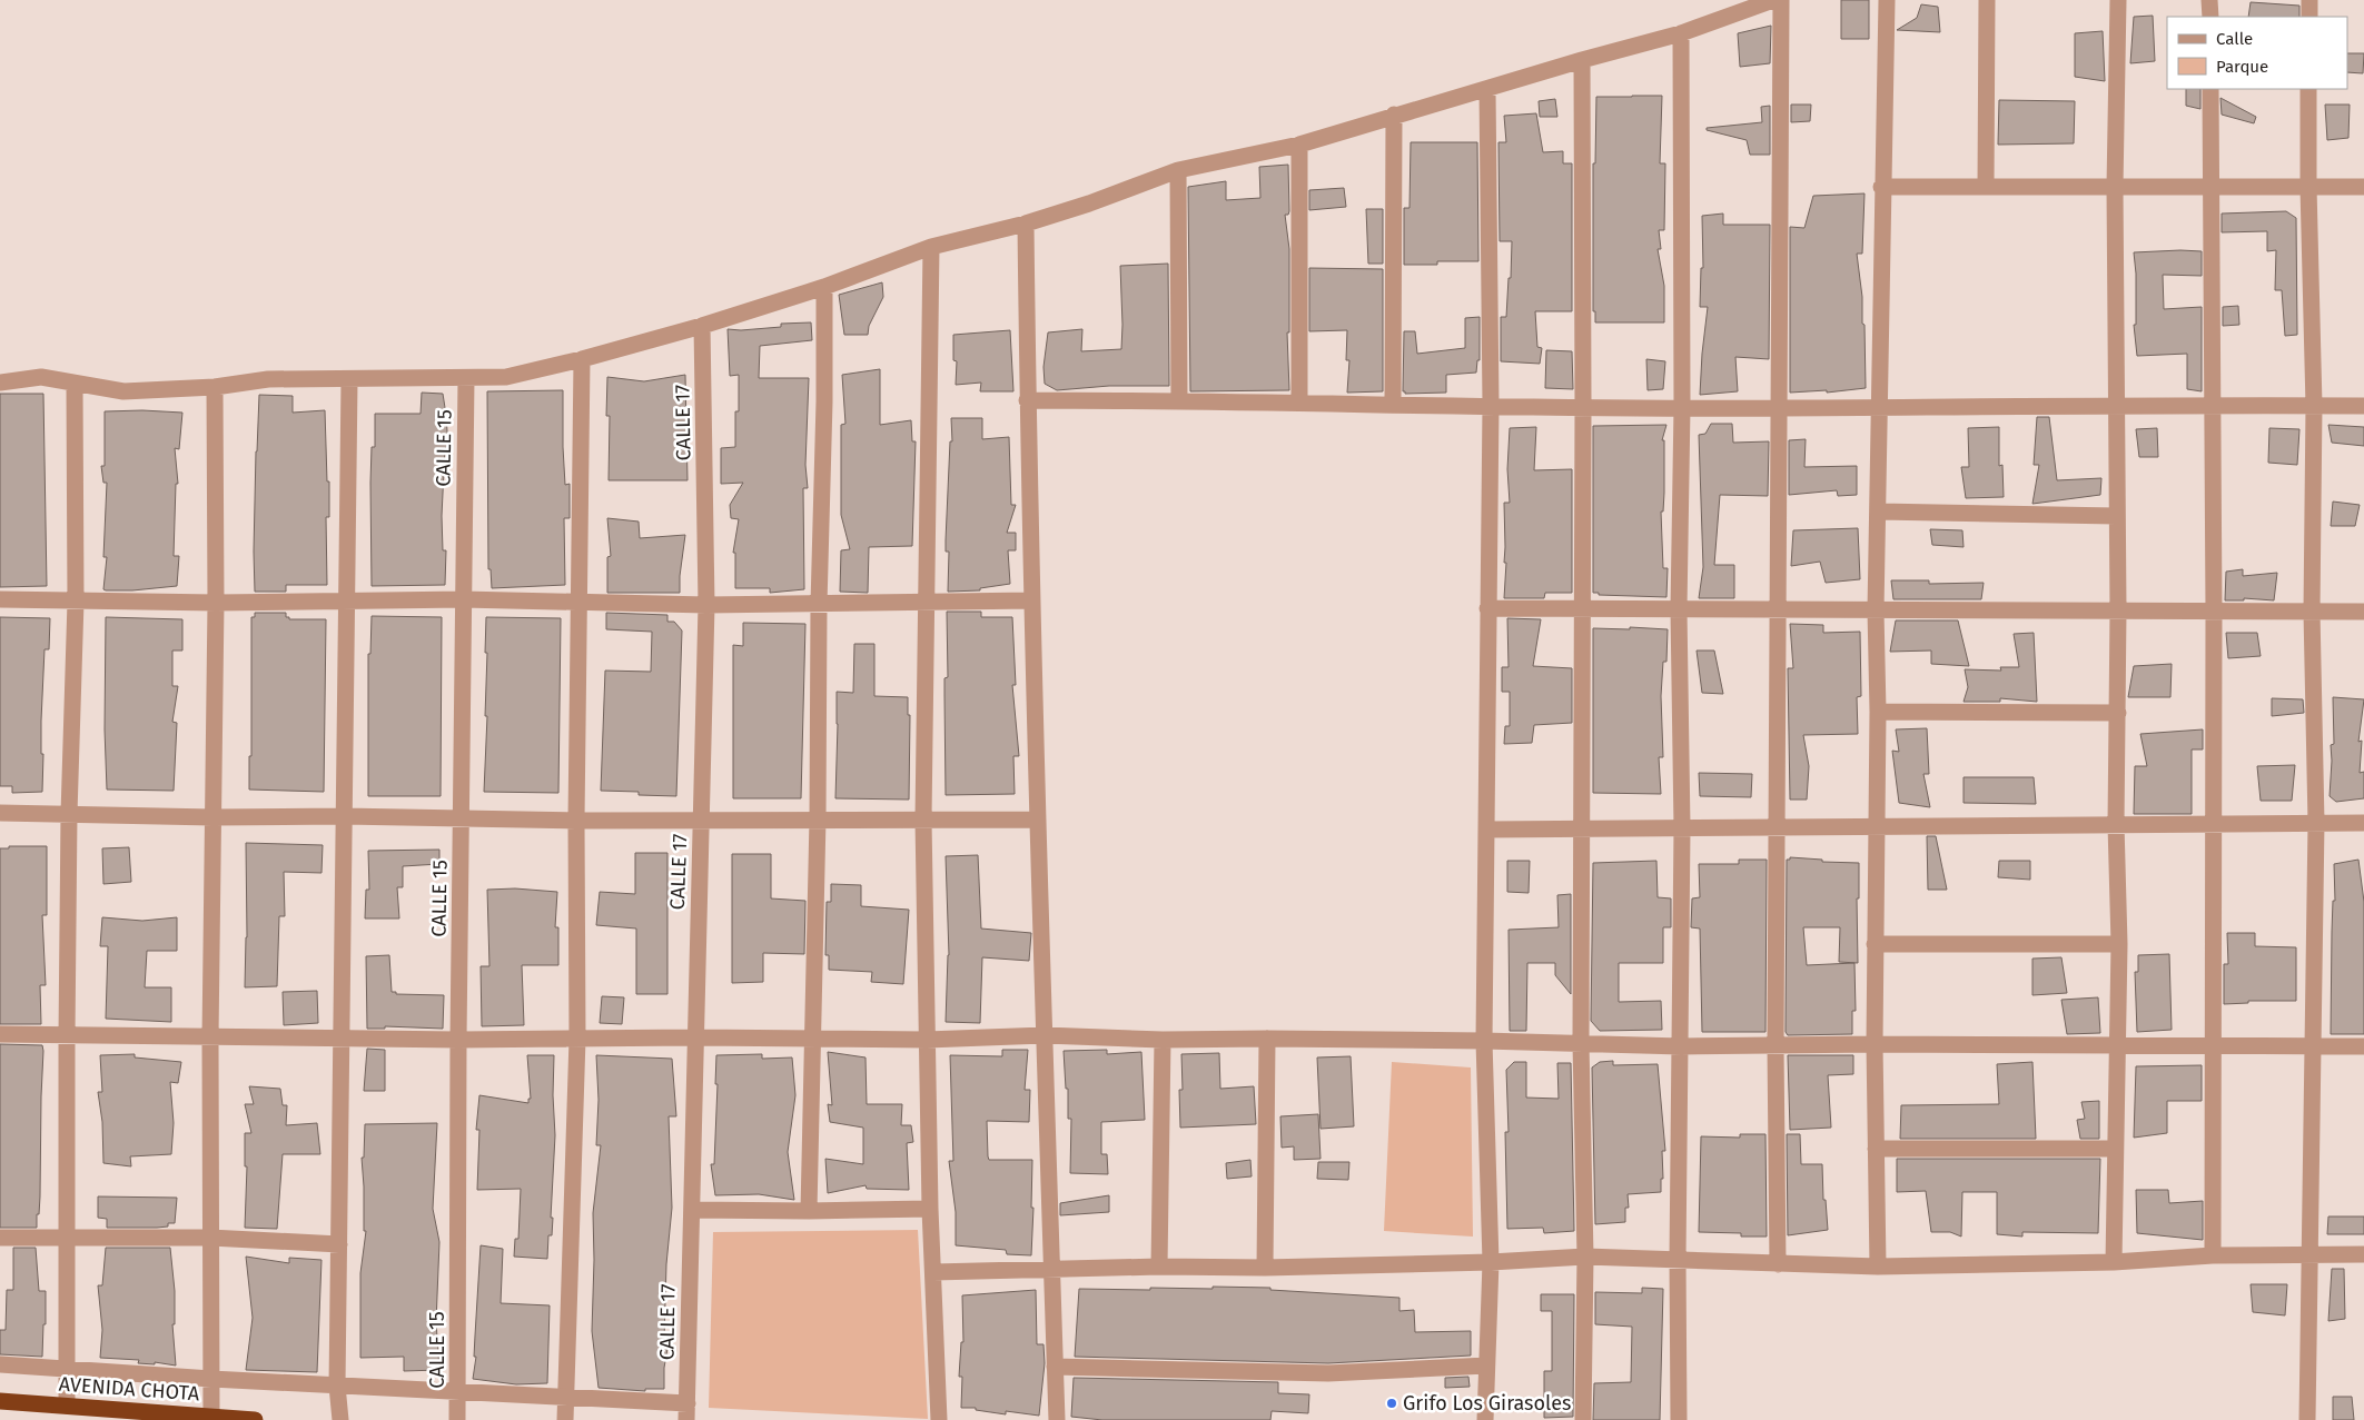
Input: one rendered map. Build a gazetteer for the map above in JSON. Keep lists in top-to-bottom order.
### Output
{
  "streets": {
    "highway": ["AVENIDA CHOTA"],
    "street": ["CALLE 17", "CALLE 15"]
  },
  "places": ["Grifo Los Girasoles"],
  "legend": ["Calle", "Parque"]
}
